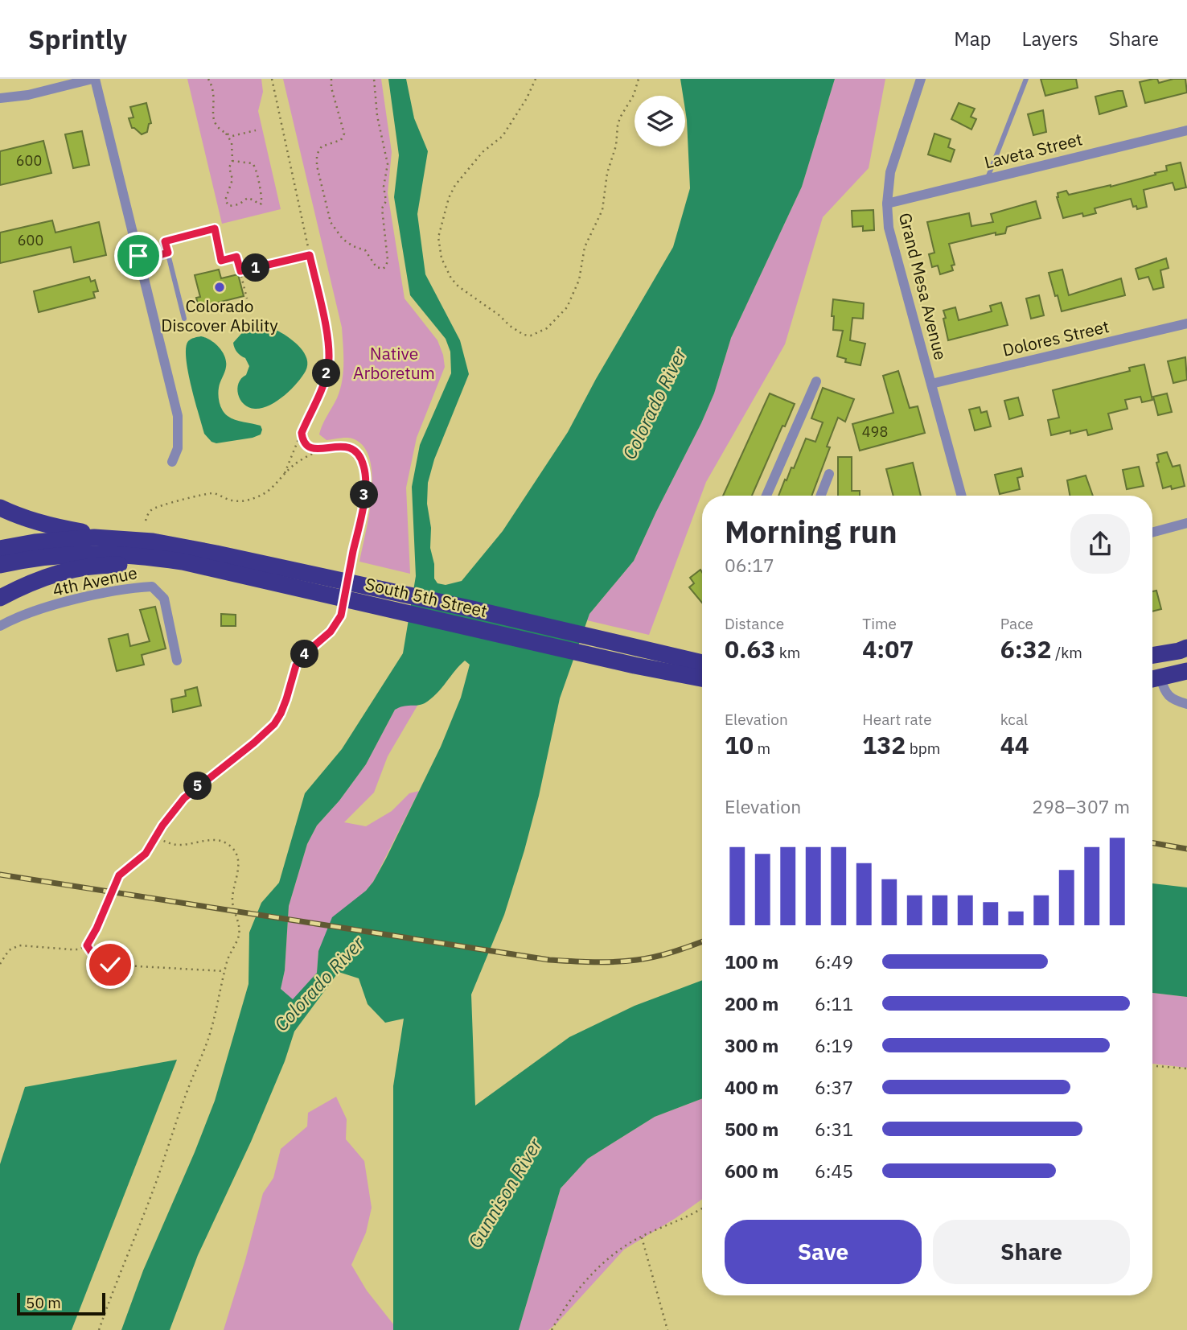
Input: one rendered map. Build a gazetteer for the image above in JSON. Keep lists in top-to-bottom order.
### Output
{
  "streets": {
    "highway": ["South 5th Street"],
    "street": [
      "Laveta Street",
      "Grand Mesa Avenue",
      "Dolores Street",
      "4th Avenue"
    ]
  },
  "crossings": [
    ["Laveta Street", "Grand Mesa Avenue"],
    ["Grand Mesa Avenue", "Dolores Street"]
  ],
  "water": ["Colorado River", "Gunnison River"],
  "parks": ["Native Arboretum"],
  "places": ["Colorado Discover Ability"],
  "house_numbers": ["600", "600", "498"],
  "scale_bar": "50 m",
  "page": {
    "header": "Sprintly",
    "nav": ["Map", "Layers", "Share"],
    "pins": [
      "1",
      "2",
      "3",
      "4",
      "5"
    ],
    "heading": ["Morning run", "06:17"],
    "stats": [
      ["Distance", "0.63 km"],
      ["Time", "4:07"],
      ["Pace", "6:32 /km"],
      ["Elevation", "10 m"],
      ["Heart rate", "132 bpm"],
      ["kcal", "44"]
    ],
    "chart": ["Elevation", "298–307 m"],
    "list": [
      {
        "name": "100 m",
        "note": "6:49"
      },
      {
        "name": "200 m",
        "note": "6:11"
      },
      {
        "name": "300 m",
        "note": "6:19"
      },
      {
        "name": "400 m",
        "note": "6:37"
      },
      {
        "name": "500 m",
        "note": "6:31"
      },
      {
        "name": "600 m",
        "note": "6:45"
      }
    ],
    "buttons": ["Save", "Share"],
    "scale": "50 m"
  }
}
